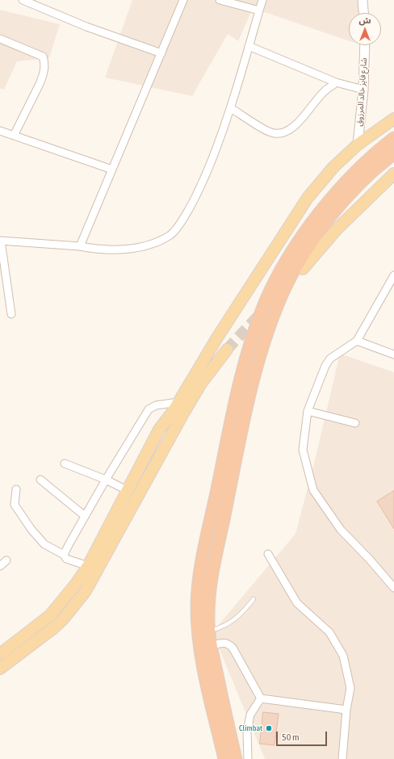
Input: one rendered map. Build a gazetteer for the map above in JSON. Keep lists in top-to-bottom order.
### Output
{
  "streets": {
    "street": ["شارع فايز خالد المرزوق"]
  },
  "places": ["Climbat"],
  "scale_bar": "50 m",
  "north": "top"
}
